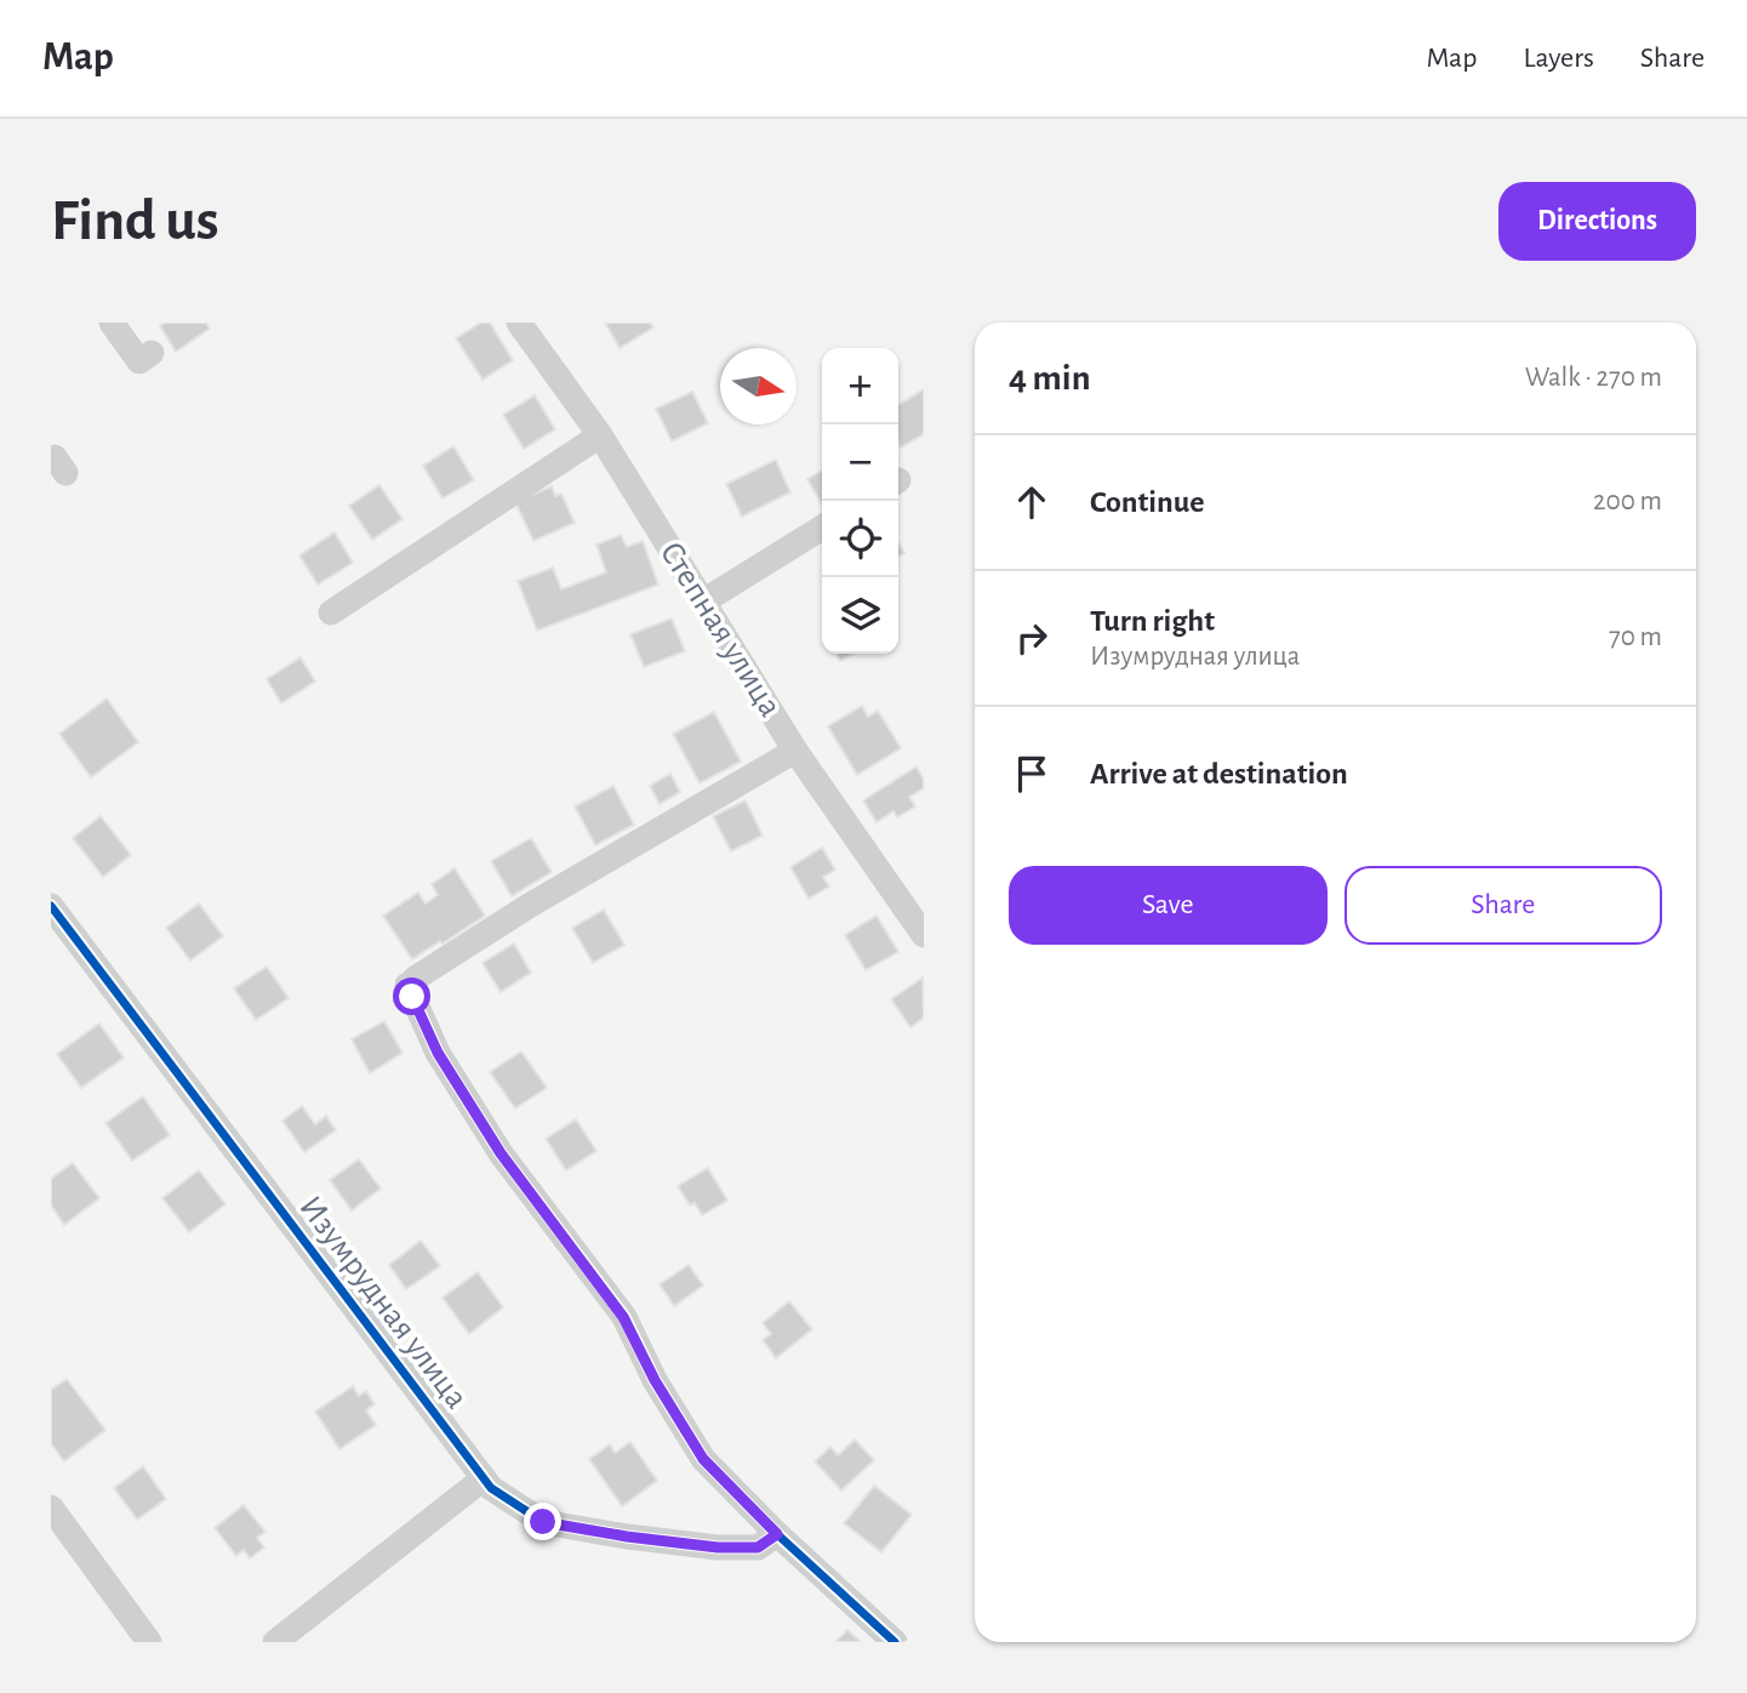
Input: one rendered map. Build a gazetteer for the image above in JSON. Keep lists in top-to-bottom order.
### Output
{
  "streets": {
    "street": ["Степная улица", "Изумрудная улица"]
  },
  "north": "right",
  "page": {
    "header": "Map",
    "nav": ["Map", "Layers", "Share"],
    "buttons": [
      "Directions",
      ["Save", "Share"]
    ],
    "title": "Find us",
    "heading": ["4 min", "Walk · 270 m"],
    "map_buttons": ["+", "−"],
    "list": [
      ["Continue", "200 m"],
      ["Turn right", "Изумрудная улица", "70 m"],
      "Arrive at destination"
    ]
  }
}
